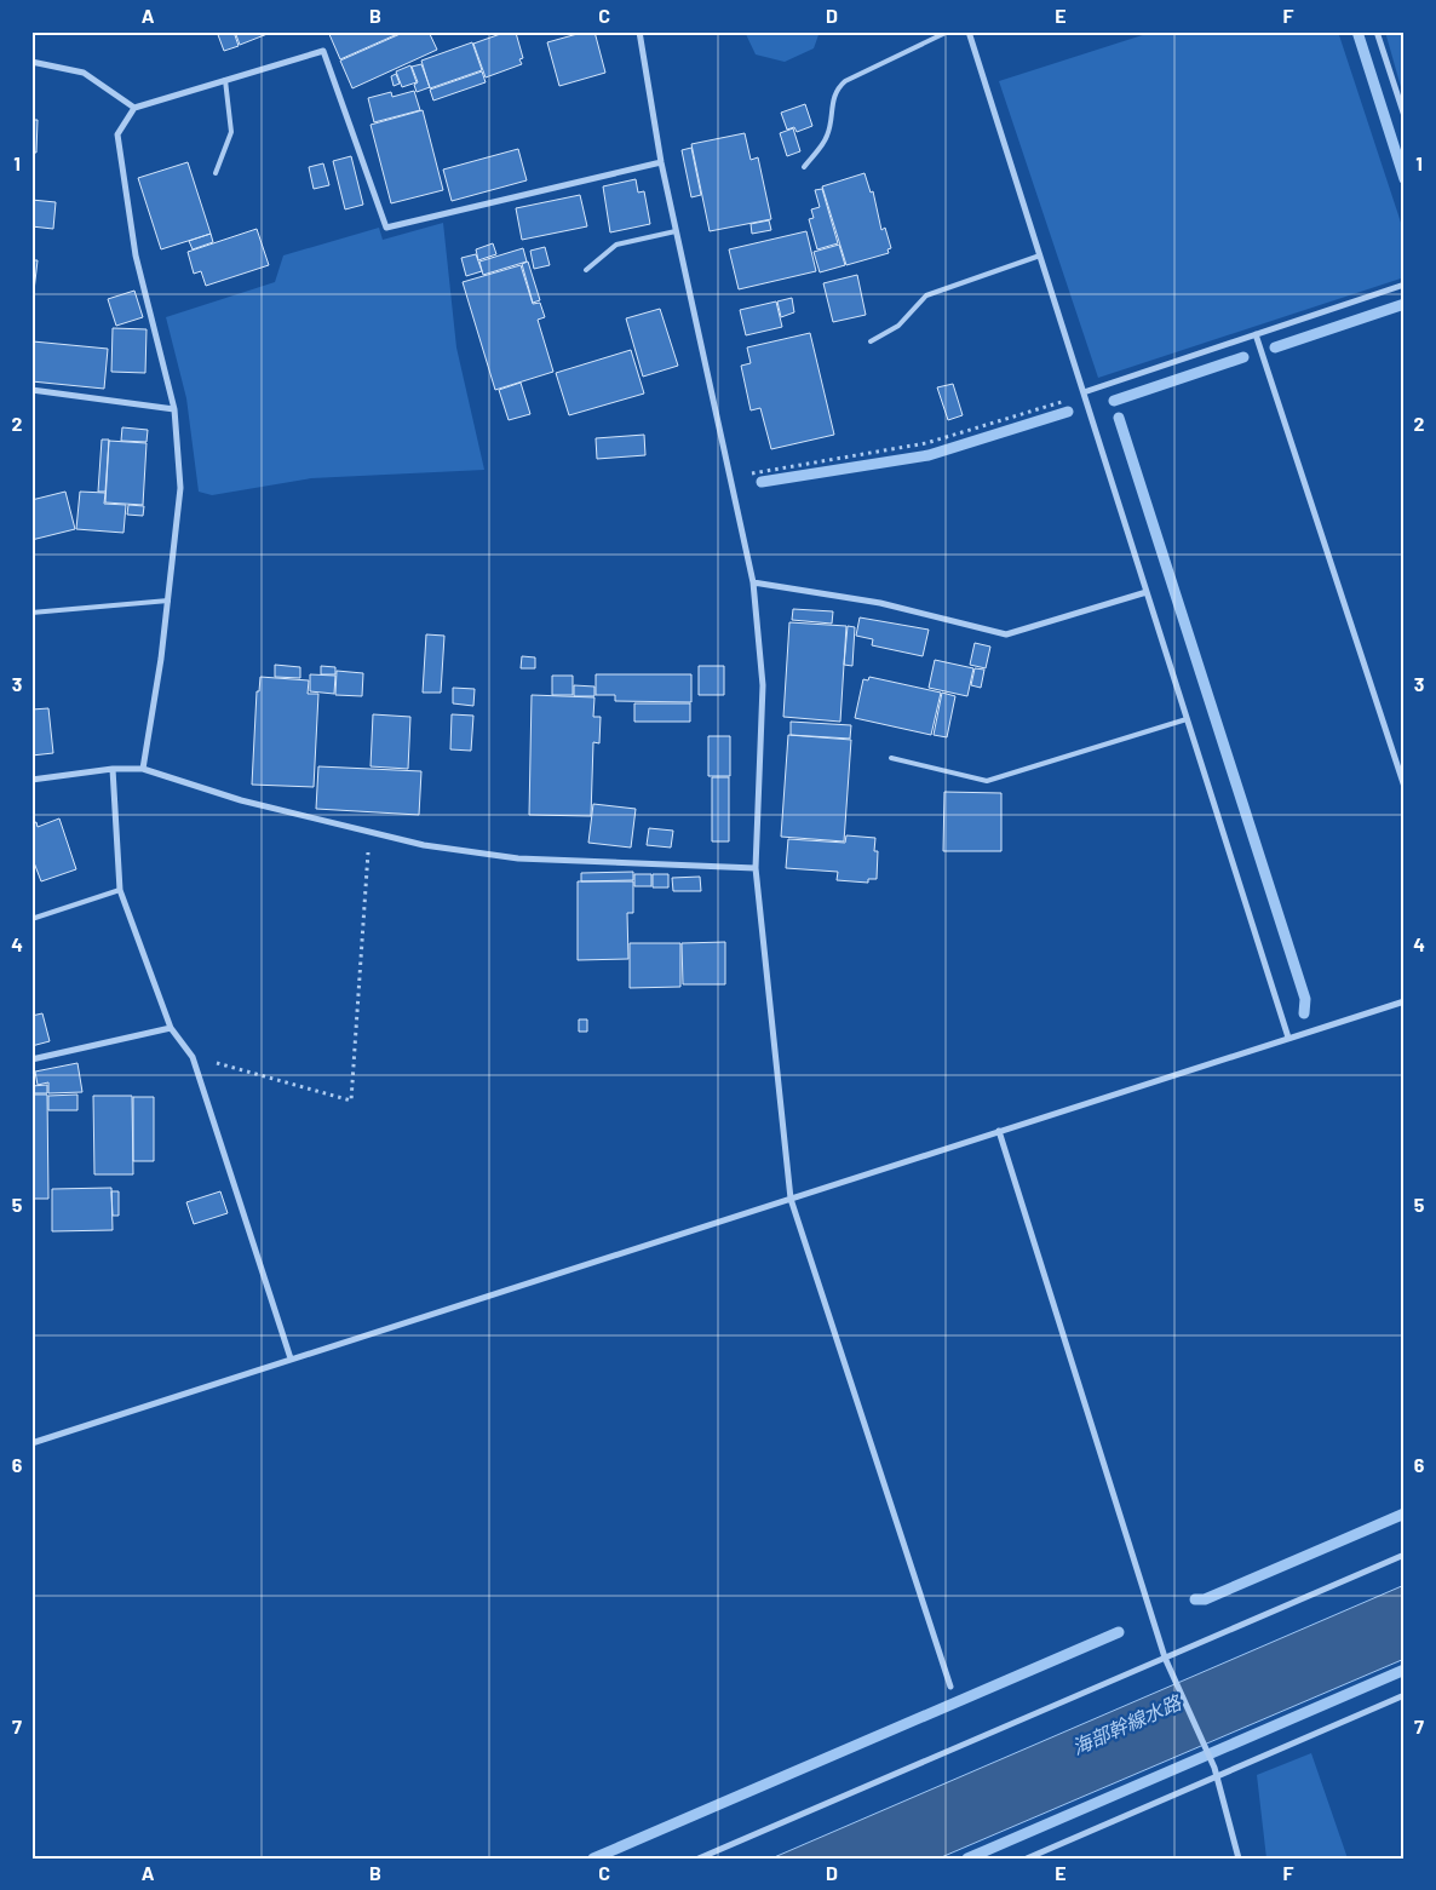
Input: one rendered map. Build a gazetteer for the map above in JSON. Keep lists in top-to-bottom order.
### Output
{
  "water": ["海部幹線水路"],
  "grid": {
    "columns": [
      "A",
      "B",
      "C",
      "D",
      "E",
      "F"
    ],
    "rows": [
      "1",
      "2",
      "3",
      "4",
      "5",
      "6",
      "7"
    ]
  }
}
